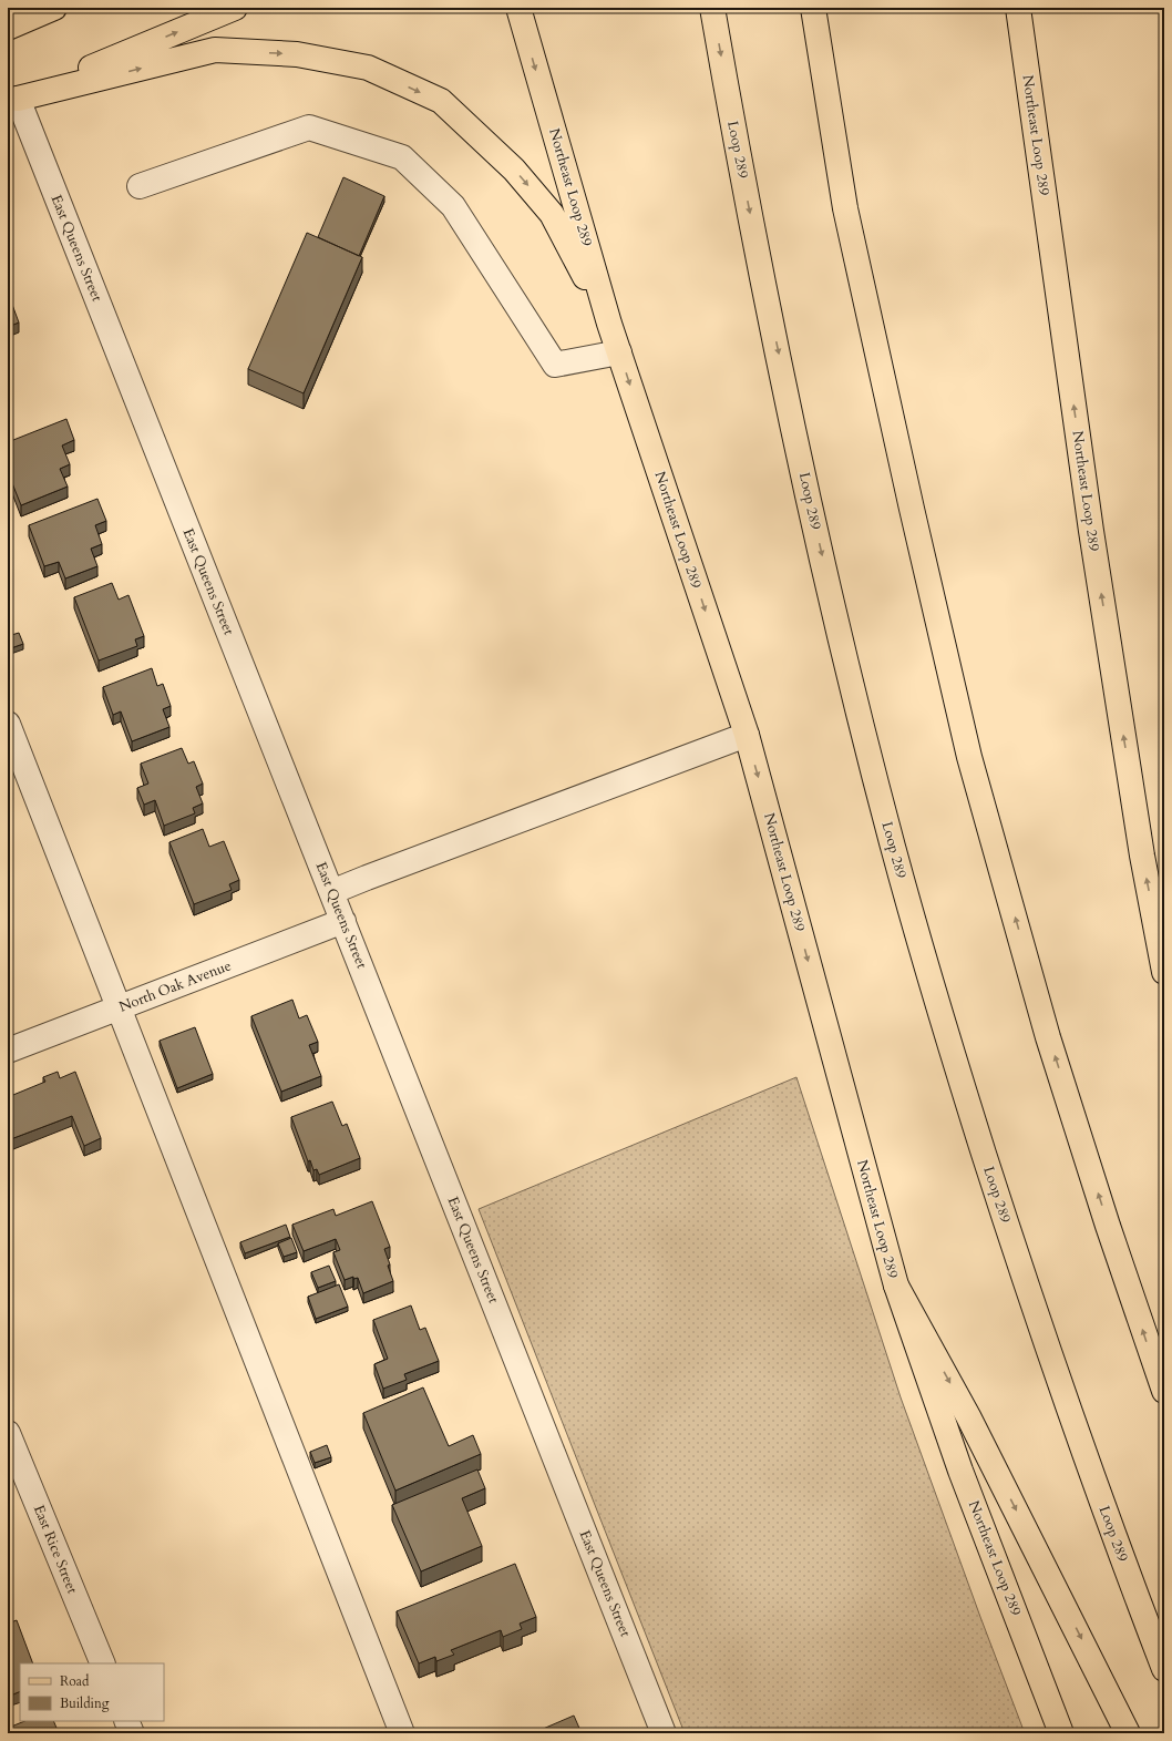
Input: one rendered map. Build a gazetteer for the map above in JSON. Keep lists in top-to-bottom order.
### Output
{
  "streets": {
    "main road": ["Northeast Loop 289", "Loop 289"],
    "street": ["East Queens Street", "North Oak Avenue", "East Rice Street"]
  },
  "crossings": [
    ["East Queens Street", "North Oak Avenue"]
  ],
  "legend": ["Road", "Building"]
}
